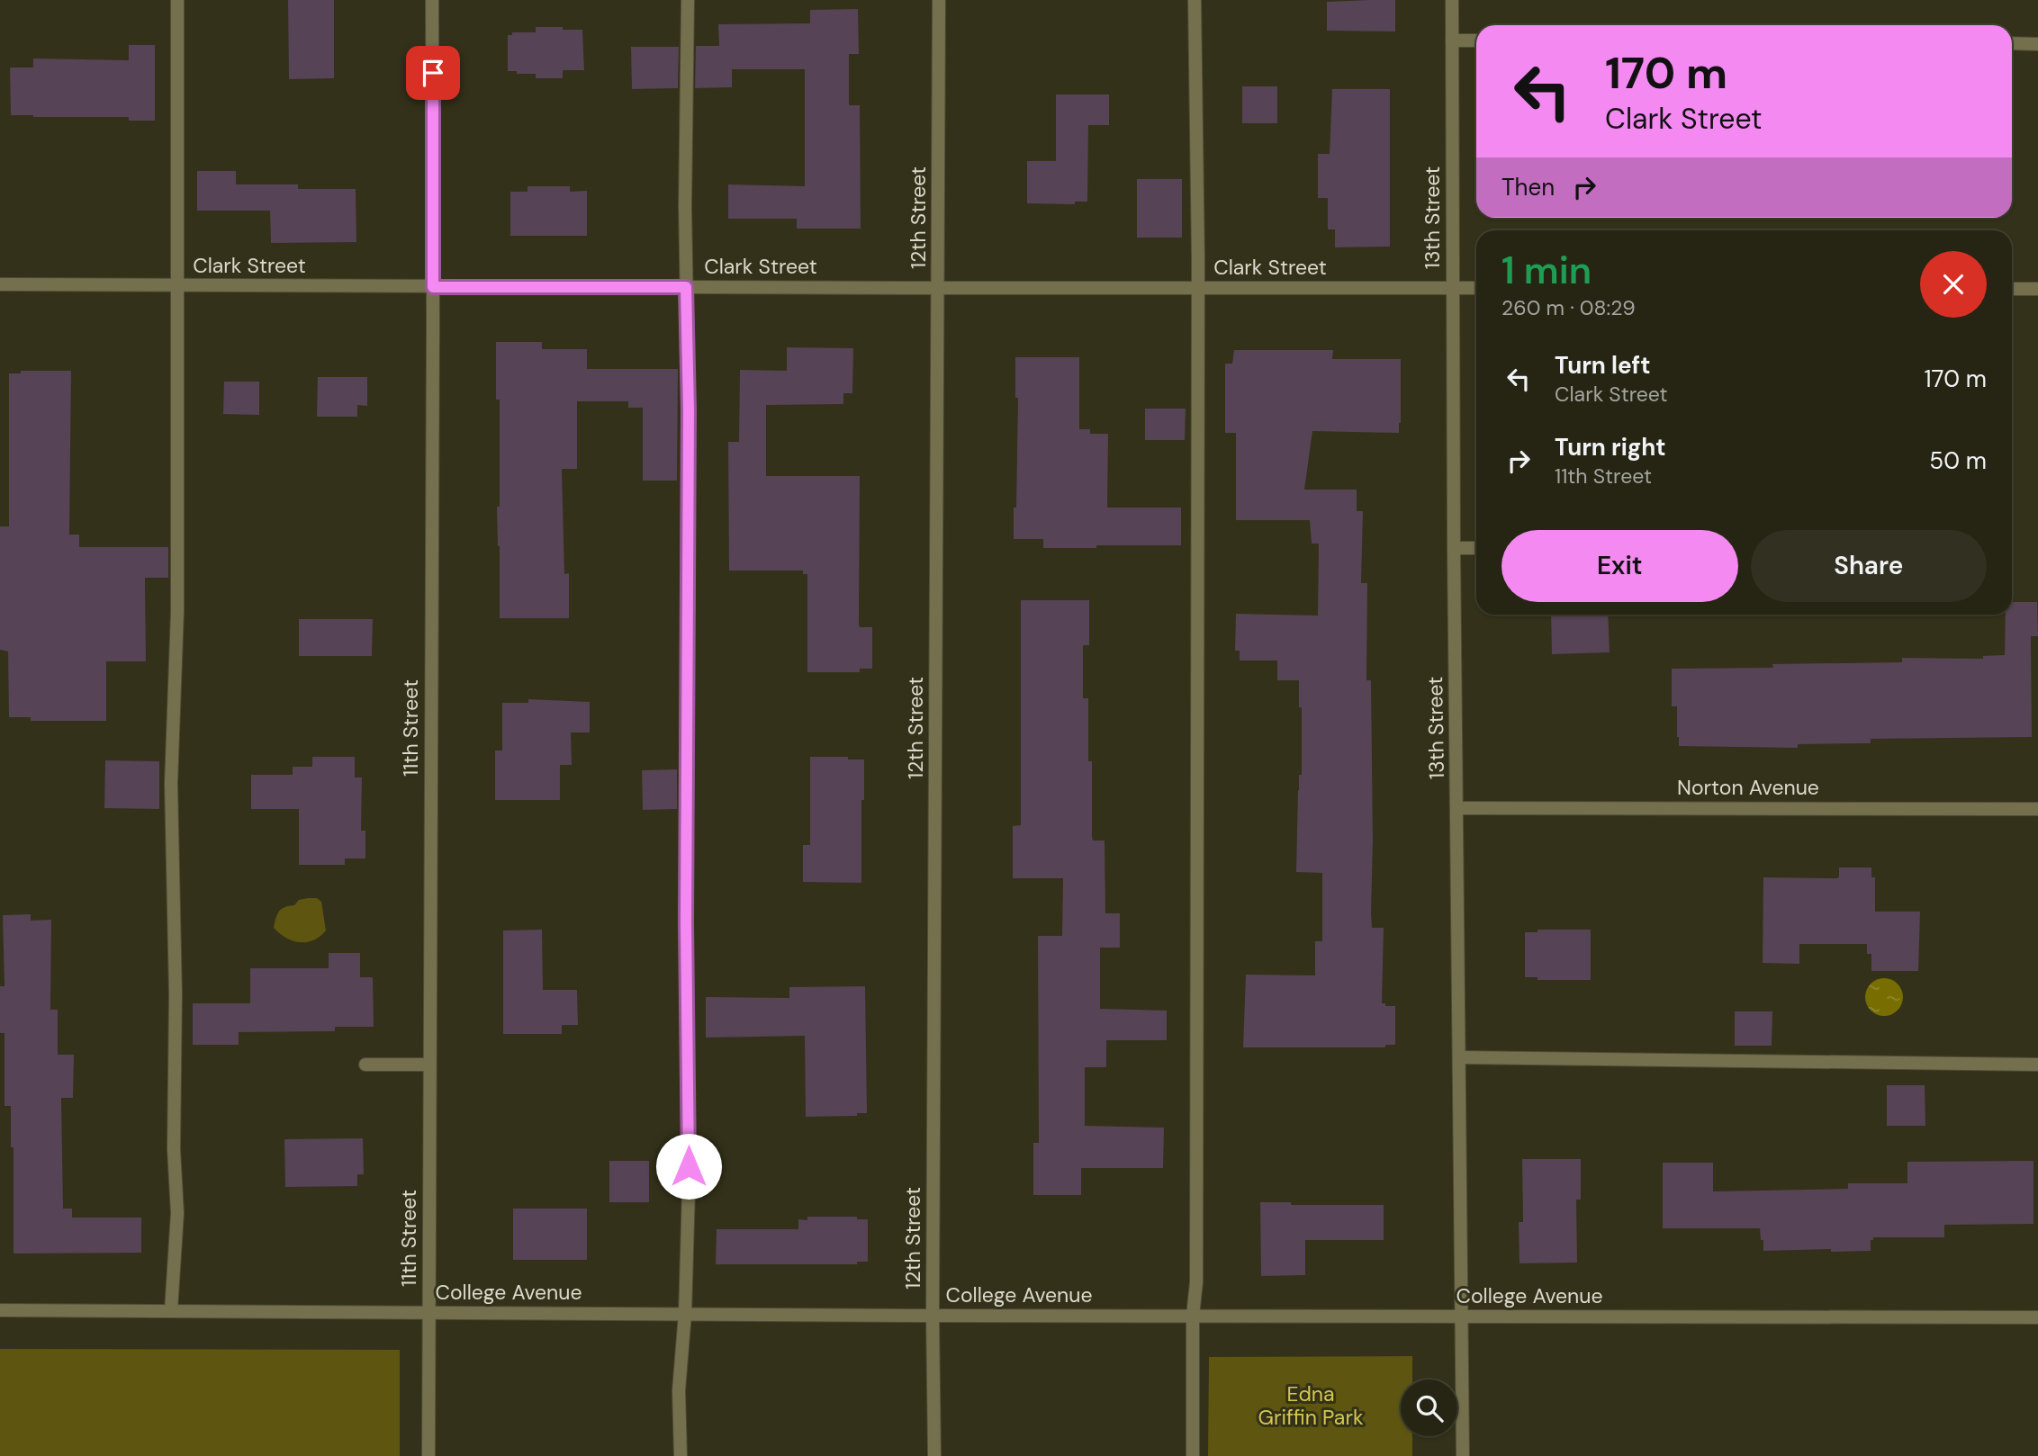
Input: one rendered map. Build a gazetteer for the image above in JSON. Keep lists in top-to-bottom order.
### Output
{
  "streets": {
    "street": [
      "12th Street",
      "13th Street",
      "Clark Street",
      "11th Street",
      "Norton Avenue",
      "College Avenue"
    ]
  },
  "crossings": [
    ["12th Street", "Clark Street"],
    ["12th Street", "College Avenue"],
    ["13th Street", "Clark Street"],
    ["13th Street", "Norton Avenue"],
    ["13th Street", "College Avenue"],
    ["Clark Street", "11th Street"],
    ["11th Street", "College Avenue"]
  ],
  "parks": ["Edna Griffin Park"],
  "page": {
    "turn": ["170 m", "Clark Street"],
    "then": "Then",
    "heading": ["1 min", "260 m · 08:29"],
    "list": [
      {
        "name": "Turn left",
        "note": "Clark Street",
        "value": "170 m"
      },
      {
        "name": "Turn right",
        "note": "11th Street",
        "value": "50 m"
      }
    ],
    "buttons": ["Exit", "Share"]
  }
}
